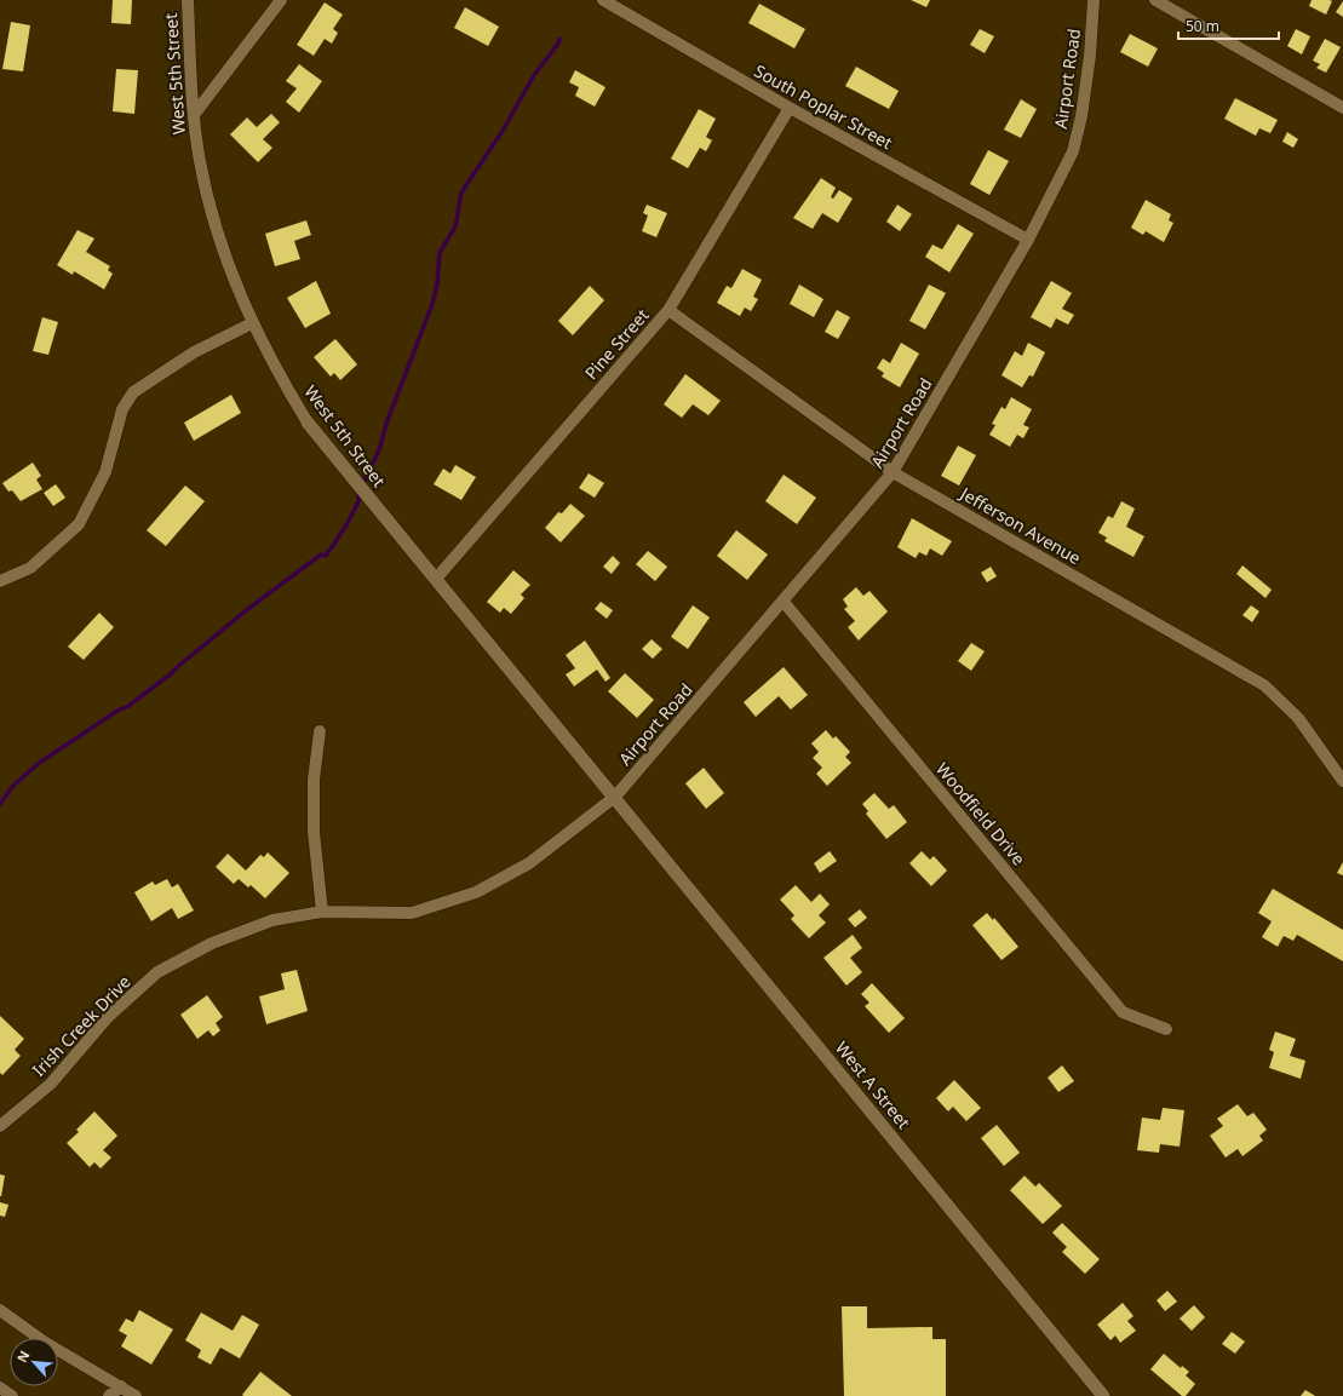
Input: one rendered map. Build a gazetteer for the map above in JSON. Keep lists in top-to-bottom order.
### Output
{
  "streets": {
    "street": [
      "West 5th Street",
      "Airport Road",
      "South Poplar Street",
      "Pine Street",
      "Jefferson Avenue",
      "Woodfield Drive",
      "Irish Creek Drive",
      "West A Street"
    ]
  },
  "crossings": [
    ["West 5th Street", "Airport Road"],
    ["West 5th Street", "Pine Street"],
    ["West 5th Street", "Irish Creek Drive"],
    ["West 5th Street", "West A Street"],
    ["Airport Road", "South Poplar Street"],
    ["Airport Road", "Jefferson Avenue"],
    ["Airport Road", "Woodfield Drive"],
    ["Airport Road", "Irish Creek Drive"],
    ["Airport Road", "West A Street"],
    ["South Poplar Street", "Pine Street"],
    ["Pine Street", "Jefferson Avenue"],
    ["Irish Creek Drive", "West A Street"]
  ],
  "scale_bar": "50 m",
  "north": "top left"
}
